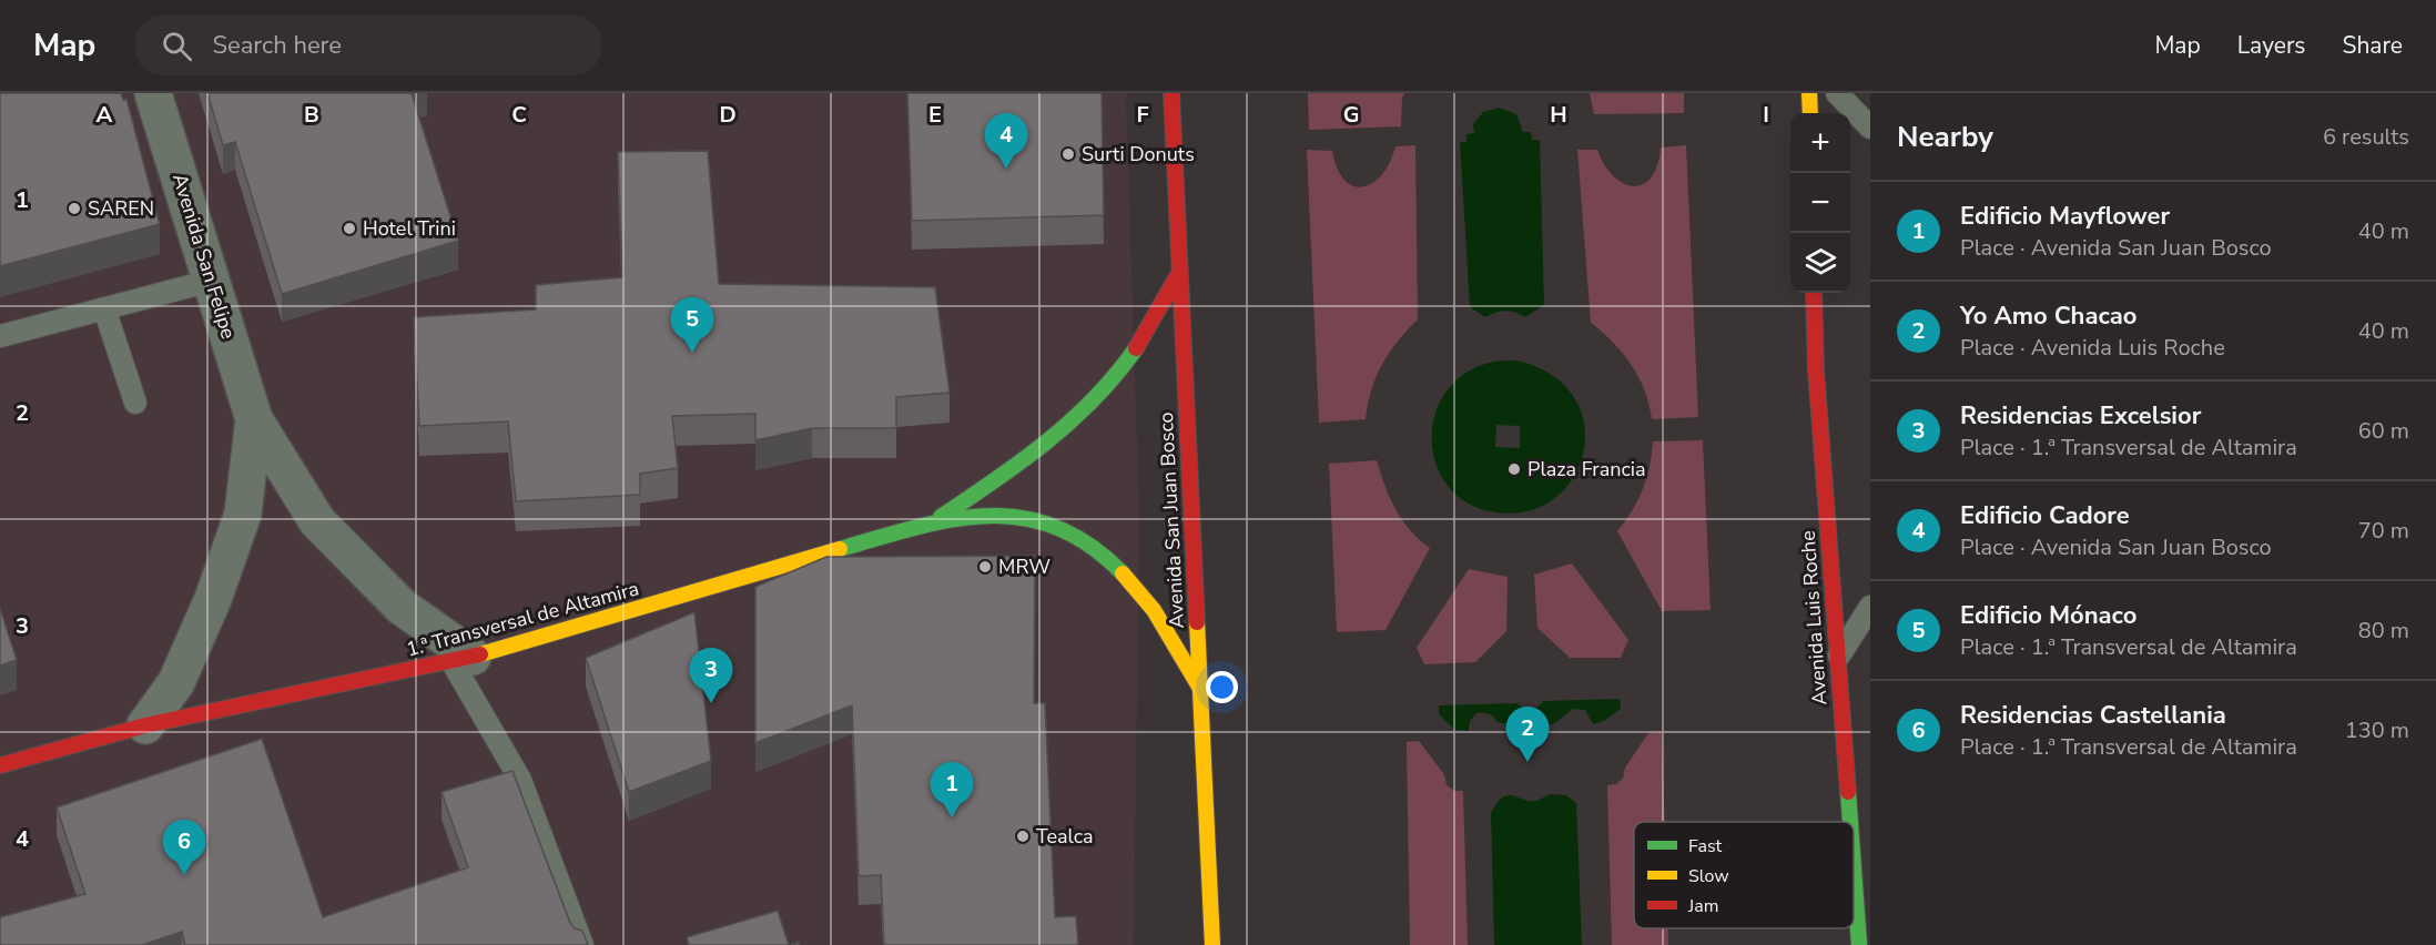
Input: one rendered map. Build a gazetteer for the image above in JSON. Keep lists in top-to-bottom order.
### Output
{
  "streets": {
    "main road": ["Avenida San Juan Bosco", "Avenida Luis Roche", "1.ª Transversal de Altamira"],
    "street": ["Avenida San Felipe"]
  },
  "crossings": [
    ["Avenida San Felipe", "1.ª Transversal de Altamira"]
  ],
  "places": [
    "Surti Donuts",
    "SAREN",
    "Hotel Trini",
    "Plaza Francia",
    "MRW",
    "Tealca"
  ],
  "legend": ["Fast", "Slow", "Jam"],
  "page": {
    "header": "Map",
    "search": "Search here",
    "nav": ["Map", "Layers", "Share"],
    "heading": ["Nearby", "6 results"],
    "map_buttons": ["+", "−"],
    "pins": [
      "4",
      "5",
      "3",
      "2",
      "1",
      "6"
    ],
    "list": [
      {
        "mark": "1",
        "name": "Edificio Mayflower",
        "note": "Place · Avenida San Juan Bosco",
        "value": "40 m"
      },
      {
        "mark": "2",
        "name": "Yo Amo Chacao",
        "note": "Place · Avenida Luis Roche",
        "value": "40 m"
      },
      {
        "mark": "3",
        "name": "Residencias Excelsior",
        "note": "Place · 1.ª Transversal de Altamira",
        "value": "60 m"
      },
      {
        "mark": "4",
        "name": "Edificio Cadore",
        "note": "Place · Avenida San Juan Bosco",
        "value": "70 m"
      },
      {
        "mark": "5",
        "name": "Edificio Mónaco",
        "note": "Place · 1.ª Transversal de Altamira",
        "value": "80 m"
      },
      {
        "mark": "6",
        "name": "Residencias Castellania",
        "note": "Place · 1.ª Transversal de Altamira",
        "value": "130 m"
      }
    ]
  },
  "grid": {
    "columns": [
      "A",
      "B",
      "C",
      "D",
      "E",
      "F",
      "G",
      "H",
      "I"
    ],
    "rows": [
      "1",
      "2",
      "3",
      "4"
    ]
  }
}
